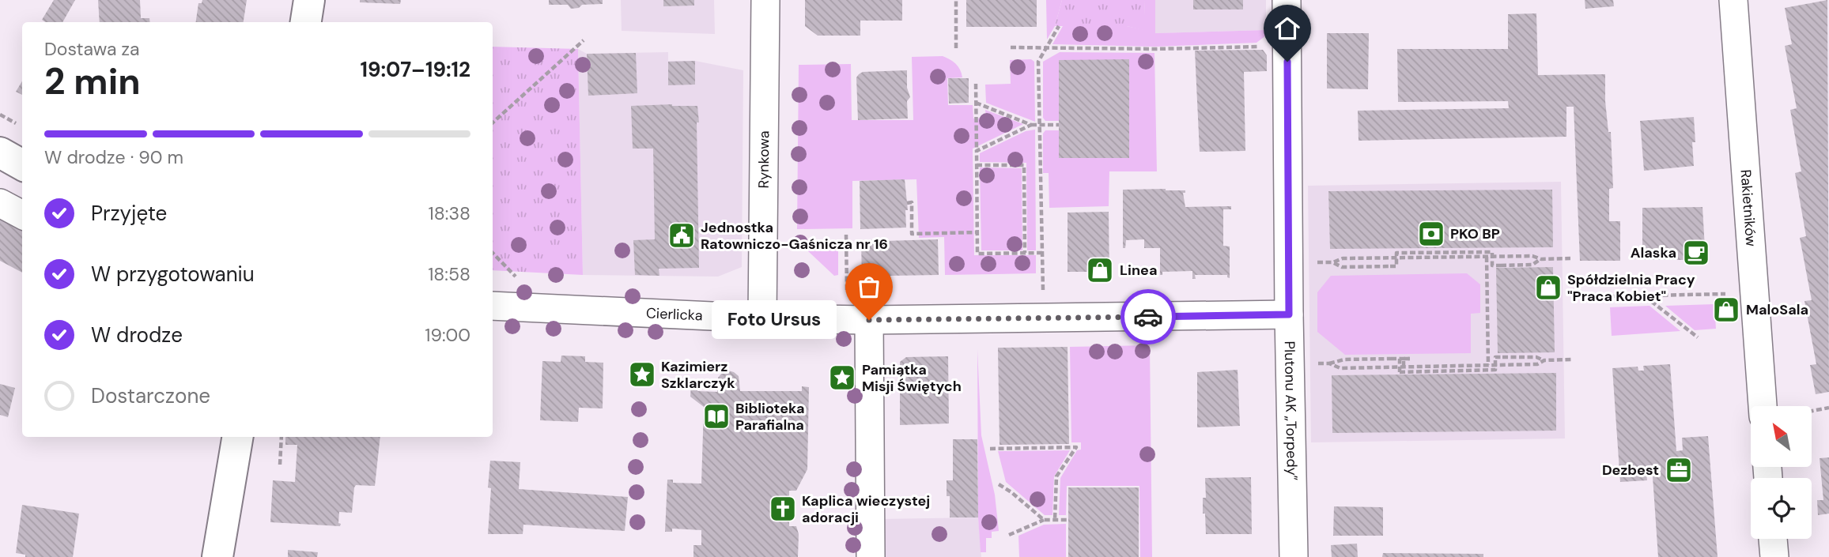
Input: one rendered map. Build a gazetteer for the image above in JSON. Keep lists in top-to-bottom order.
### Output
{
  "streets": {
    "street": [
      "Rynkowa",
      "Rakietników",
      "Cierlicka",
      "Plutonu AK „Torpedy”"
    ]
  },
  "crossings": [
    ["Rynkowa", "Cierlicka"],
    ["Cierlicka", "Plutonu AK „Torpedy”"]
  ],
  "places": {
    "bank": ["PKO BP"],
    "public building": ["Jednostka Ratowniczo-Gaśnicza nr 16"],
    "cafe": ["Alaska"],
    "shop": ["Linea", "Spółdzielnia Pracy \"Praca Kobiet\"", "MaloSala"],
    "other": ["Foto Ursus"],
    "place": ["Kazimierz Szklarczyk", "Pamiątka Misji Świętych"],
    "library": ["Biblioteka Parafialna"],
    "office": ["Dezbest"],
    "church": ["Kaplica wieczystej adoracji"]
  },
  "north": "top left",
  "page": {
    "heading": ["2 min", "Dostawa za", "19:07–19:12"],
    "bar": "W drodze · 90 m",
    "list": [
      ["Przyjęte", "18:38"],
      ["W przygotowaniu", "18:58"],
      ["W drodze", "19:00"],
      "Dostarczone"
    ],
    "bubble": "Foto Ursus"
  }
}
